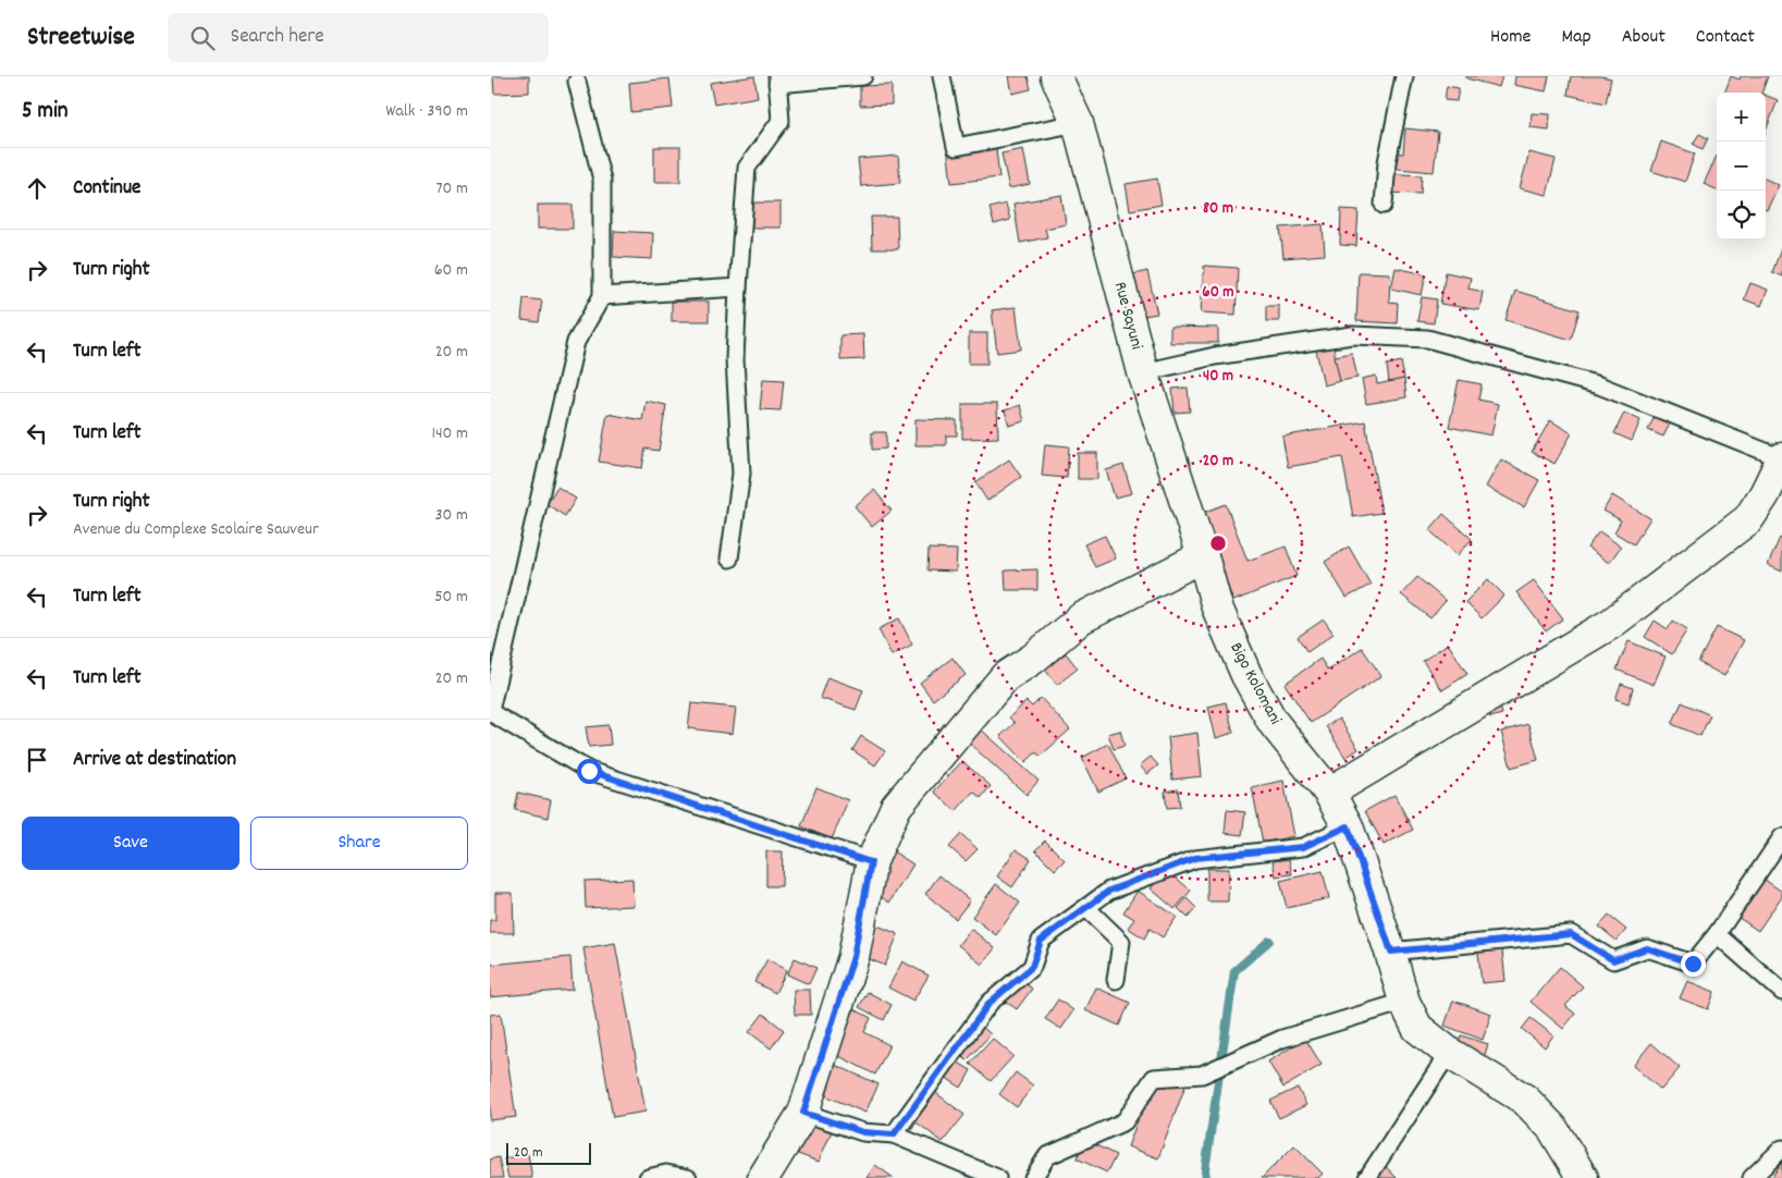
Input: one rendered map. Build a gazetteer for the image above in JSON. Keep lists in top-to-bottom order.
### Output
{
  "streets": {
    "street": ["Rue Sayuni", "Bigo Kolomani"]
  },
  "crossings": [
    ["Rue Sayuni", "Bigo Kolomani"]
  ],
  "scale_bar": "20 m",
  "page": {
    "header": "Streetwise",
    "search": "Search here",
    "nav": [
      "Home",
      "Map",
      "About",
      "Contact"
    ],
    "heading": ["5 min", "Walk · 390 m"],
    "map_buttons": ["+", "−"],
    "list": [
      ["Continue", "70 m"],
      ["Turn right", "60 m"],
      ["Turn left", "20 m"],
      ["Turn left", "140 m"],
      ["Turn right", "Avenue du Complexe Scolaire Sauveur", "30 m"],
      ["Turn left", "50 m"],
      ["Turn left", "20 m"],
      "Arrive at destination"
    ],
    "buttons": ["Save", "Share"],
    "scale": "20 m"
  },
  "rings": [
    "80 m",
    "60 m",
    "40 m",
    "20 m"
  ]
}
